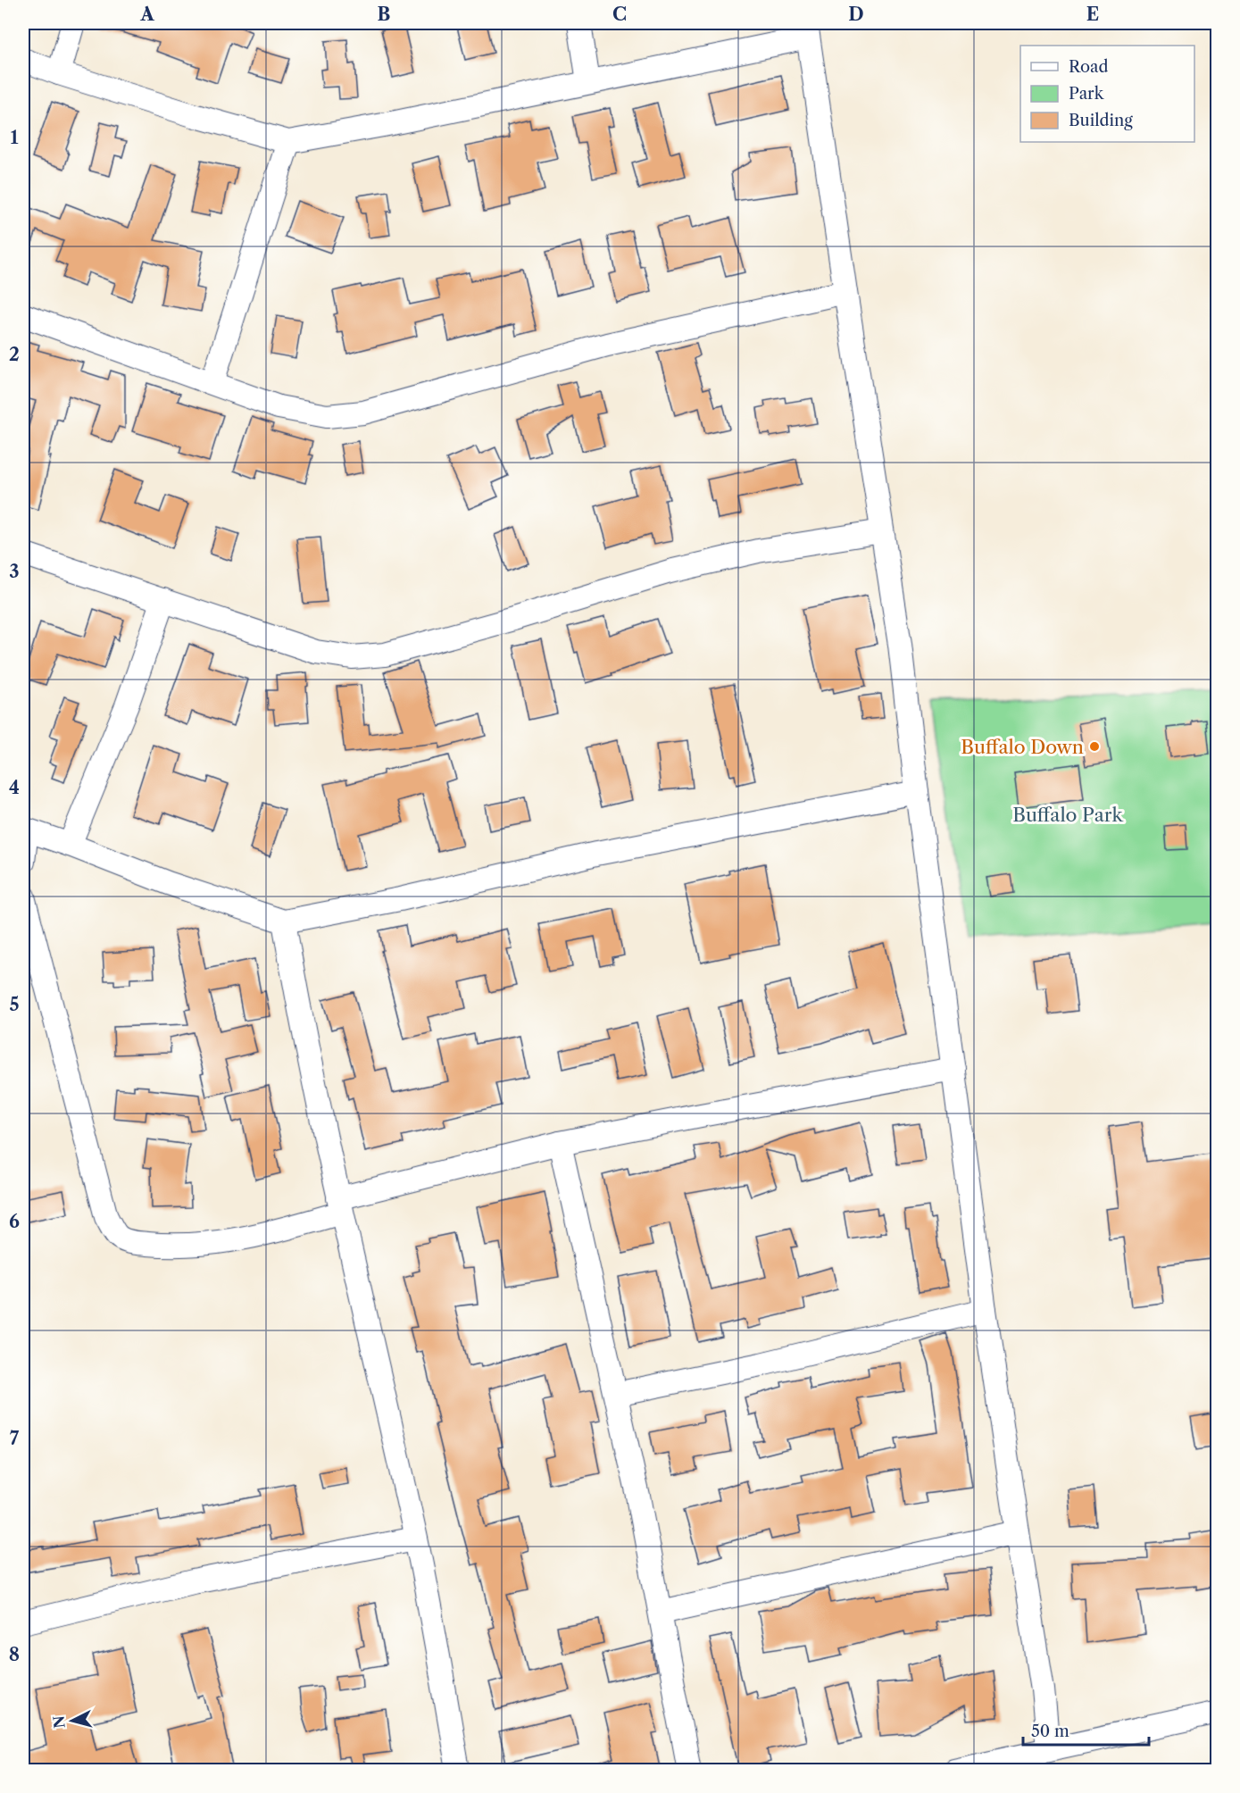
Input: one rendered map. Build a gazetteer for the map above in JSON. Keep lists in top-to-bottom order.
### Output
{
  "parks": ["Buffalo Park"],
  "places": ["Buffalo Down"],
  "legend": ["Road", "Park", "Building"],
  "scale_bar": "50 m",
  "north": "left",
  "grid": {
    "columns": [
      "A",
      "B",
      "C",
      "D",
      "E"
    ],
    "rows": [
      "1",
      "2",
      "3",
      "4",
      "5",
      "6",
      "7",
      "8"
    ]
  }
}
